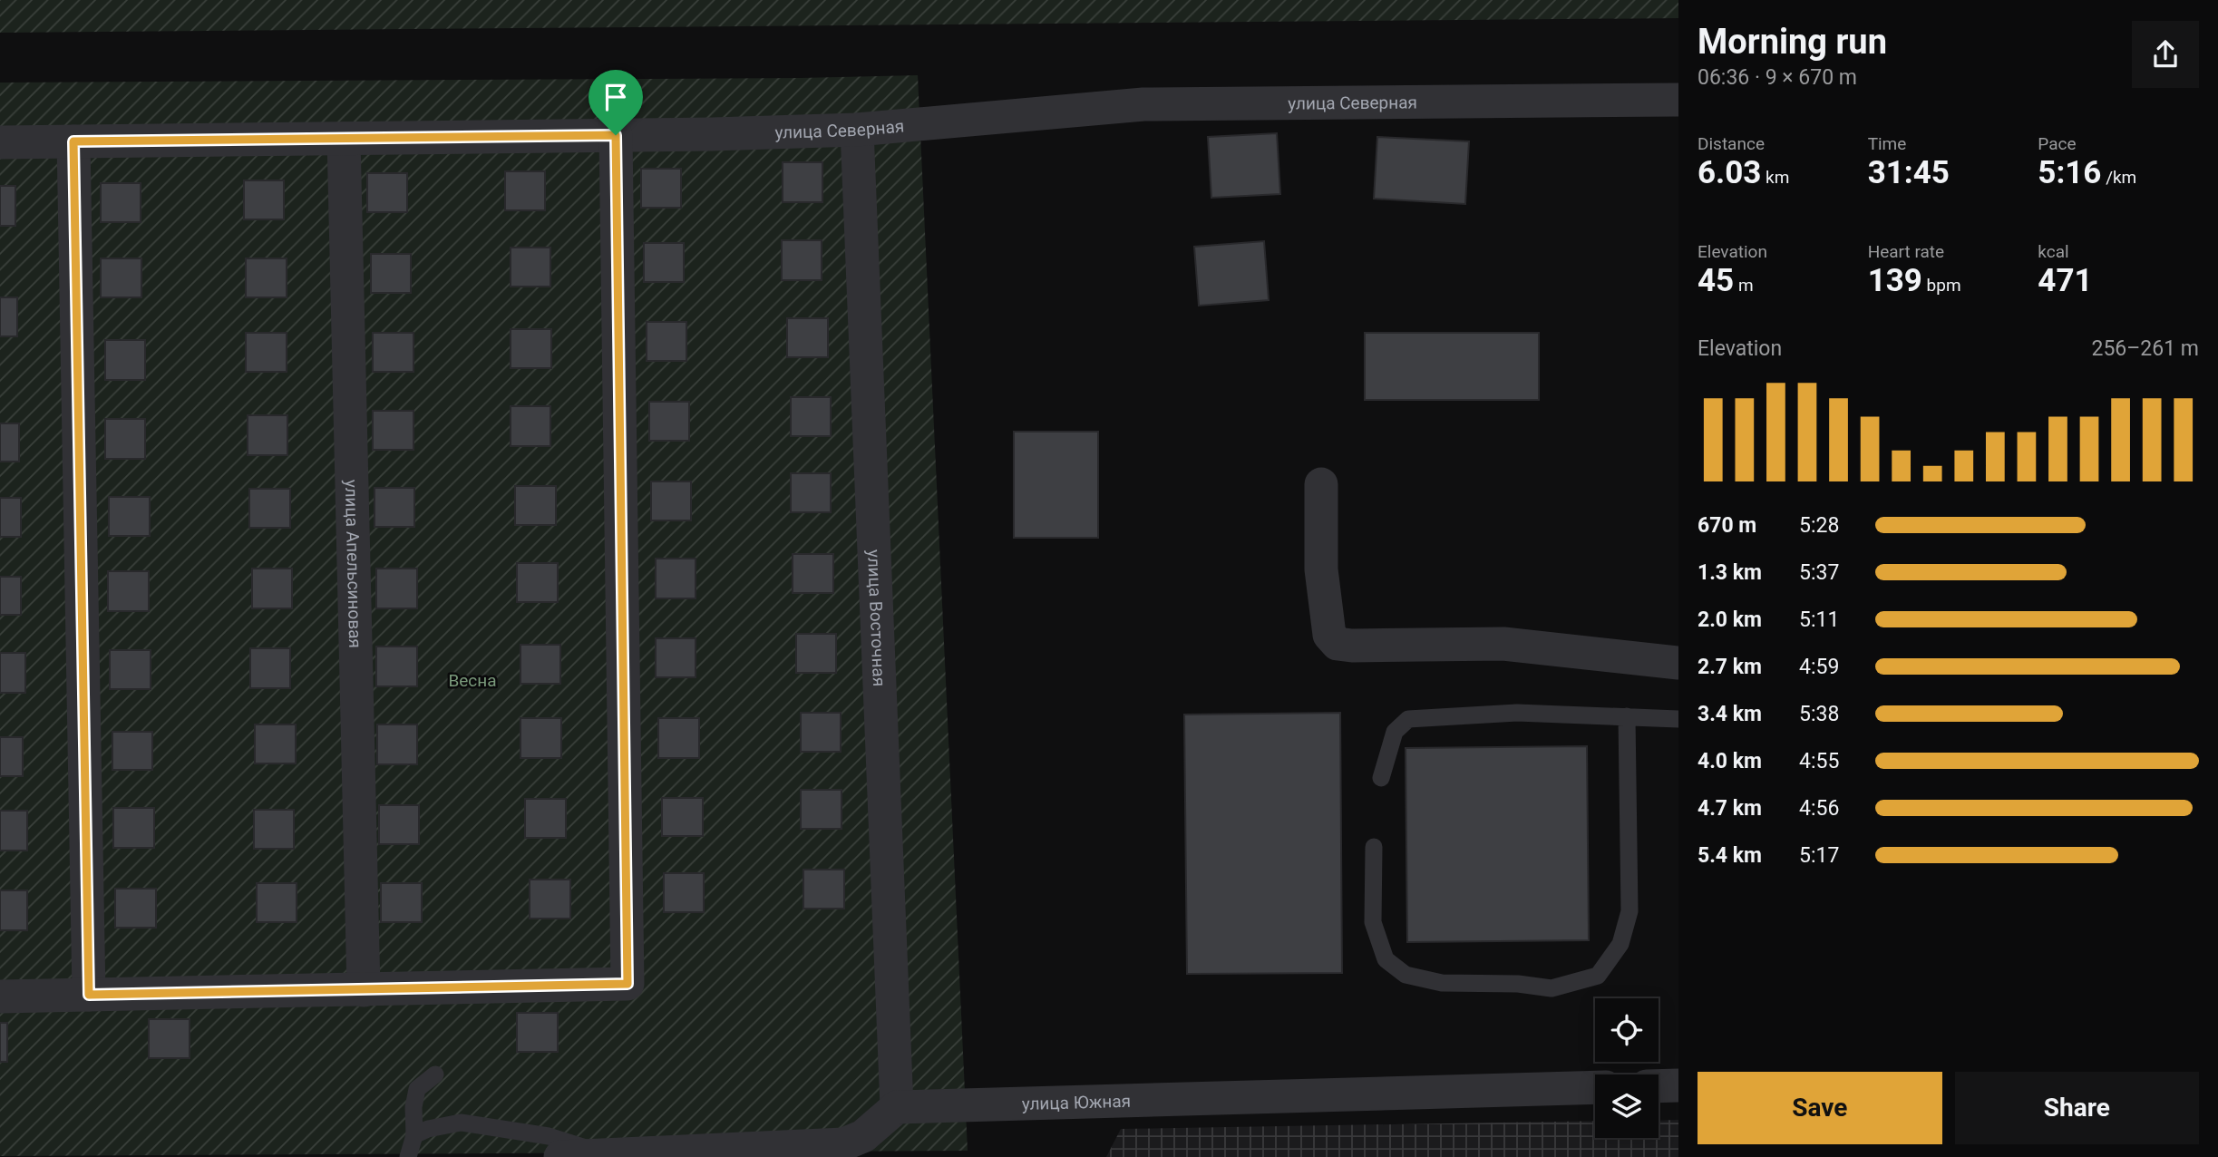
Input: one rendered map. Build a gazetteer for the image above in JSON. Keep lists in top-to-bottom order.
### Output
{
  "streets": {
    "street": [
      "улица Северная",
      "улица Апельсиновая",
      "улица Восточная",
      "улица Южная"
    ]
  },
  "crossings": [
    ["улица Северная", "улица Апельсиновая"],
    ["улица Северная", "улица Восточная"],
    ["улица Восточная", "улица Южная"]
  ],
  "parks": ["Весна"],
  "page": {
    "heading": ["Morning run", "06:36 · 9 × 670 m"],
    "stats": [
      ["Distance", "6.03 km"],
      ["Time", "31:45"],
      ["Pace", "5:16 /km"],
      ["Elevation", "45 m"],
      ["Heart rate", "139 bpm"],
      ["kcal", "471"]
    ],
    "chart": ["Elevation", "256–261 m"],
    "list": [
      {
        "name": "670 m",
        "note": "5:28"
      },
      {
        "name": "1.3 km",
        "note": "5:37"
      },
      {
        "name": "2.0 km",
        "note": "5:11"
      },
      {
        "name": "2.7 km",
        "note": "4:59"
      },
      {
        "name": "3.4 km",
        "note": "5:38"
      },
      {
        "name": "4.0 km",
        "note": "4:55"
      },
      {
        "name": "4.7 km",
        "note": "4:56"
      },
      {
        "name": "5.4 km",
        "note": "5:17"
      }
    ],
    "buttons": ["Save", "Share"]
  }
}
